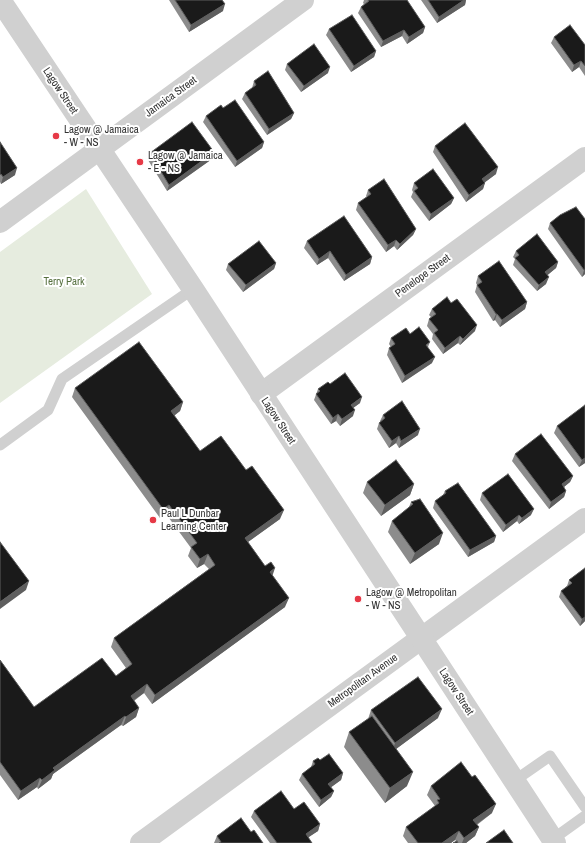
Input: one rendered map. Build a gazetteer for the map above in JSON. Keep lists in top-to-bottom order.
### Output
{
  "streets": {
    "street": [
      "Lagow Street",
      "Jamaica Street",
      "Penelope Street",
      "Metropolitan Avenue"
    ]
  },
  "crossings": [
    ["Lagow Street", "Jamaica Street"],
    ["Lagow Street", "Penelope Street"],
    ["Lagow Street", "Metropolitan Avenue"]
  ],
  "parks": ["Terry Park"],
  "places": [
    "Lagow @ Jamaica - W - NS",
    "Lagow @ Jamaica - E - NS",
    "Paul L Dunbar Learning Center",
    "Lagow @ Metropolitan - W - NS"
  ]
}
